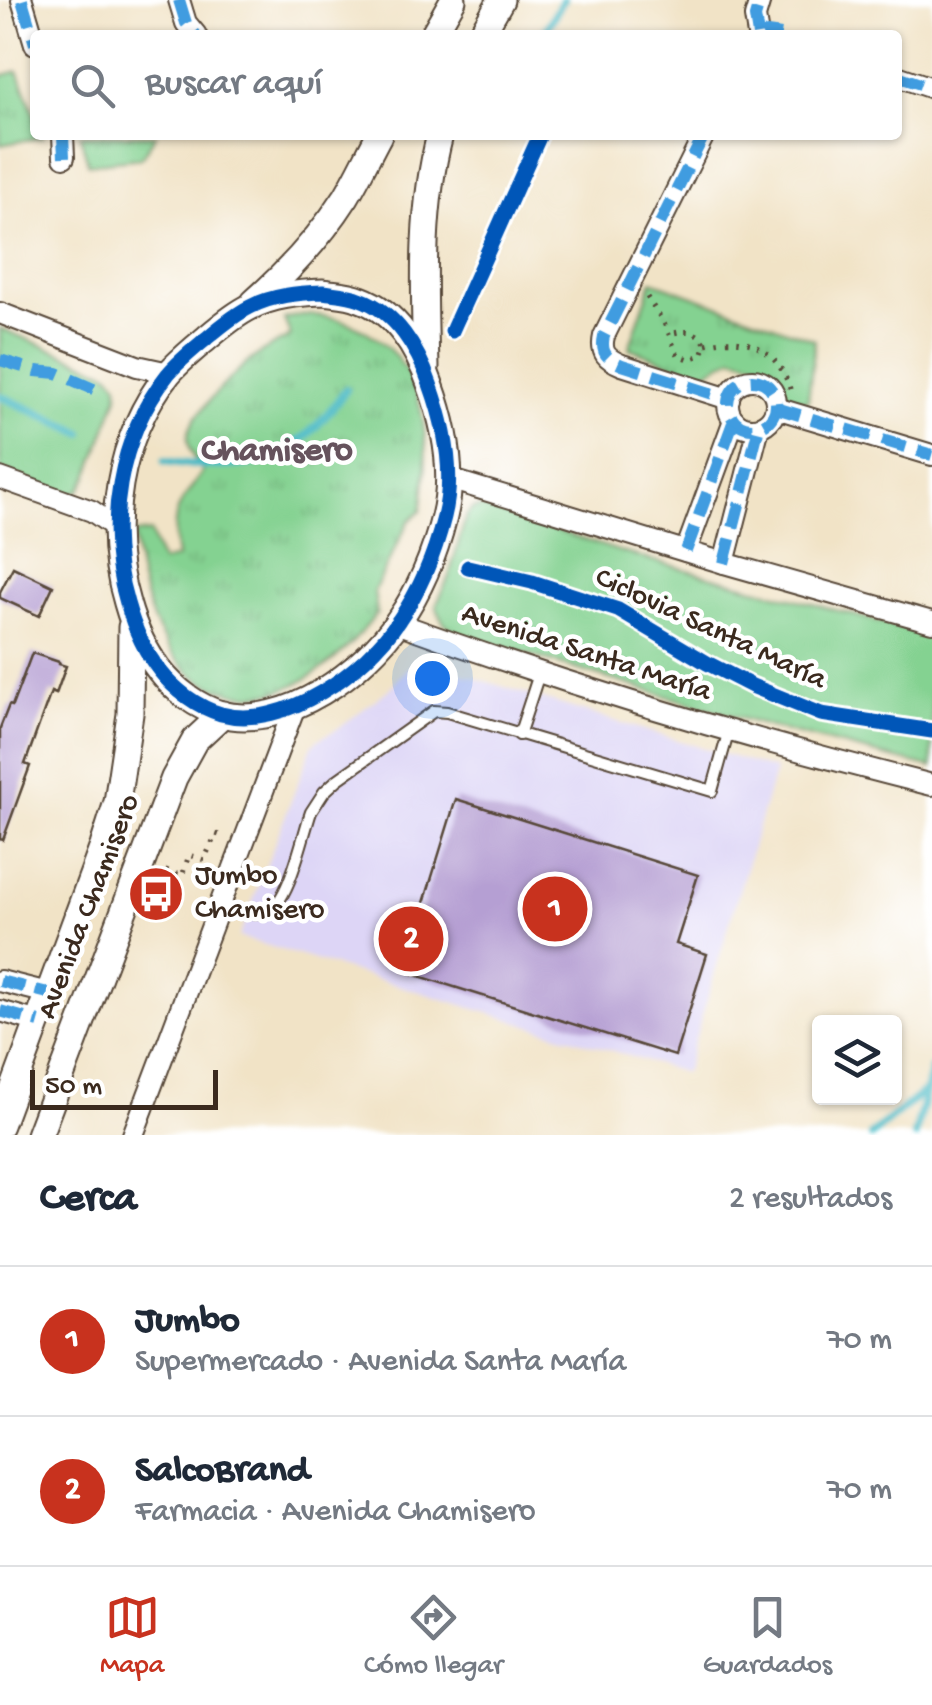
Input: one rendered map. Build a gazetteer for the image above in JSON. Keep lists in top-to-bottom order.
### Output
{
  "streets": {
    "street": ["Avenida Santa María", "Avenida Chamisero"],
    "cycle path": ["Ciclovia Santa María"]
  },
  "districts": ["Chamisero"],
  "places": {
    "bus stop": ["Jumbo Chamisero"]
  },
  "scale_bar": "50 m",
  "page": {
    "search": "Buscar aquí",
    "pins": ["1", "2"],
    "scale": "50 m",
    "heading": ["Cerca", "2 resultados"],
    "list": [
      {
        "mark": "1",
        "name": "Jumbo",
        "note": "Supermercado · Avenida Santa María",
        "value": "70 m"
      },
      {
        "mark": "2",
        "name": "SalcoBrand",
        "note": "Farmacia · Avenida Chamisero",
        "value": "70 m"
      }
    ],
    "nav": ["Mapa", "Cómo llegar", "Guardados"]
  }
}
